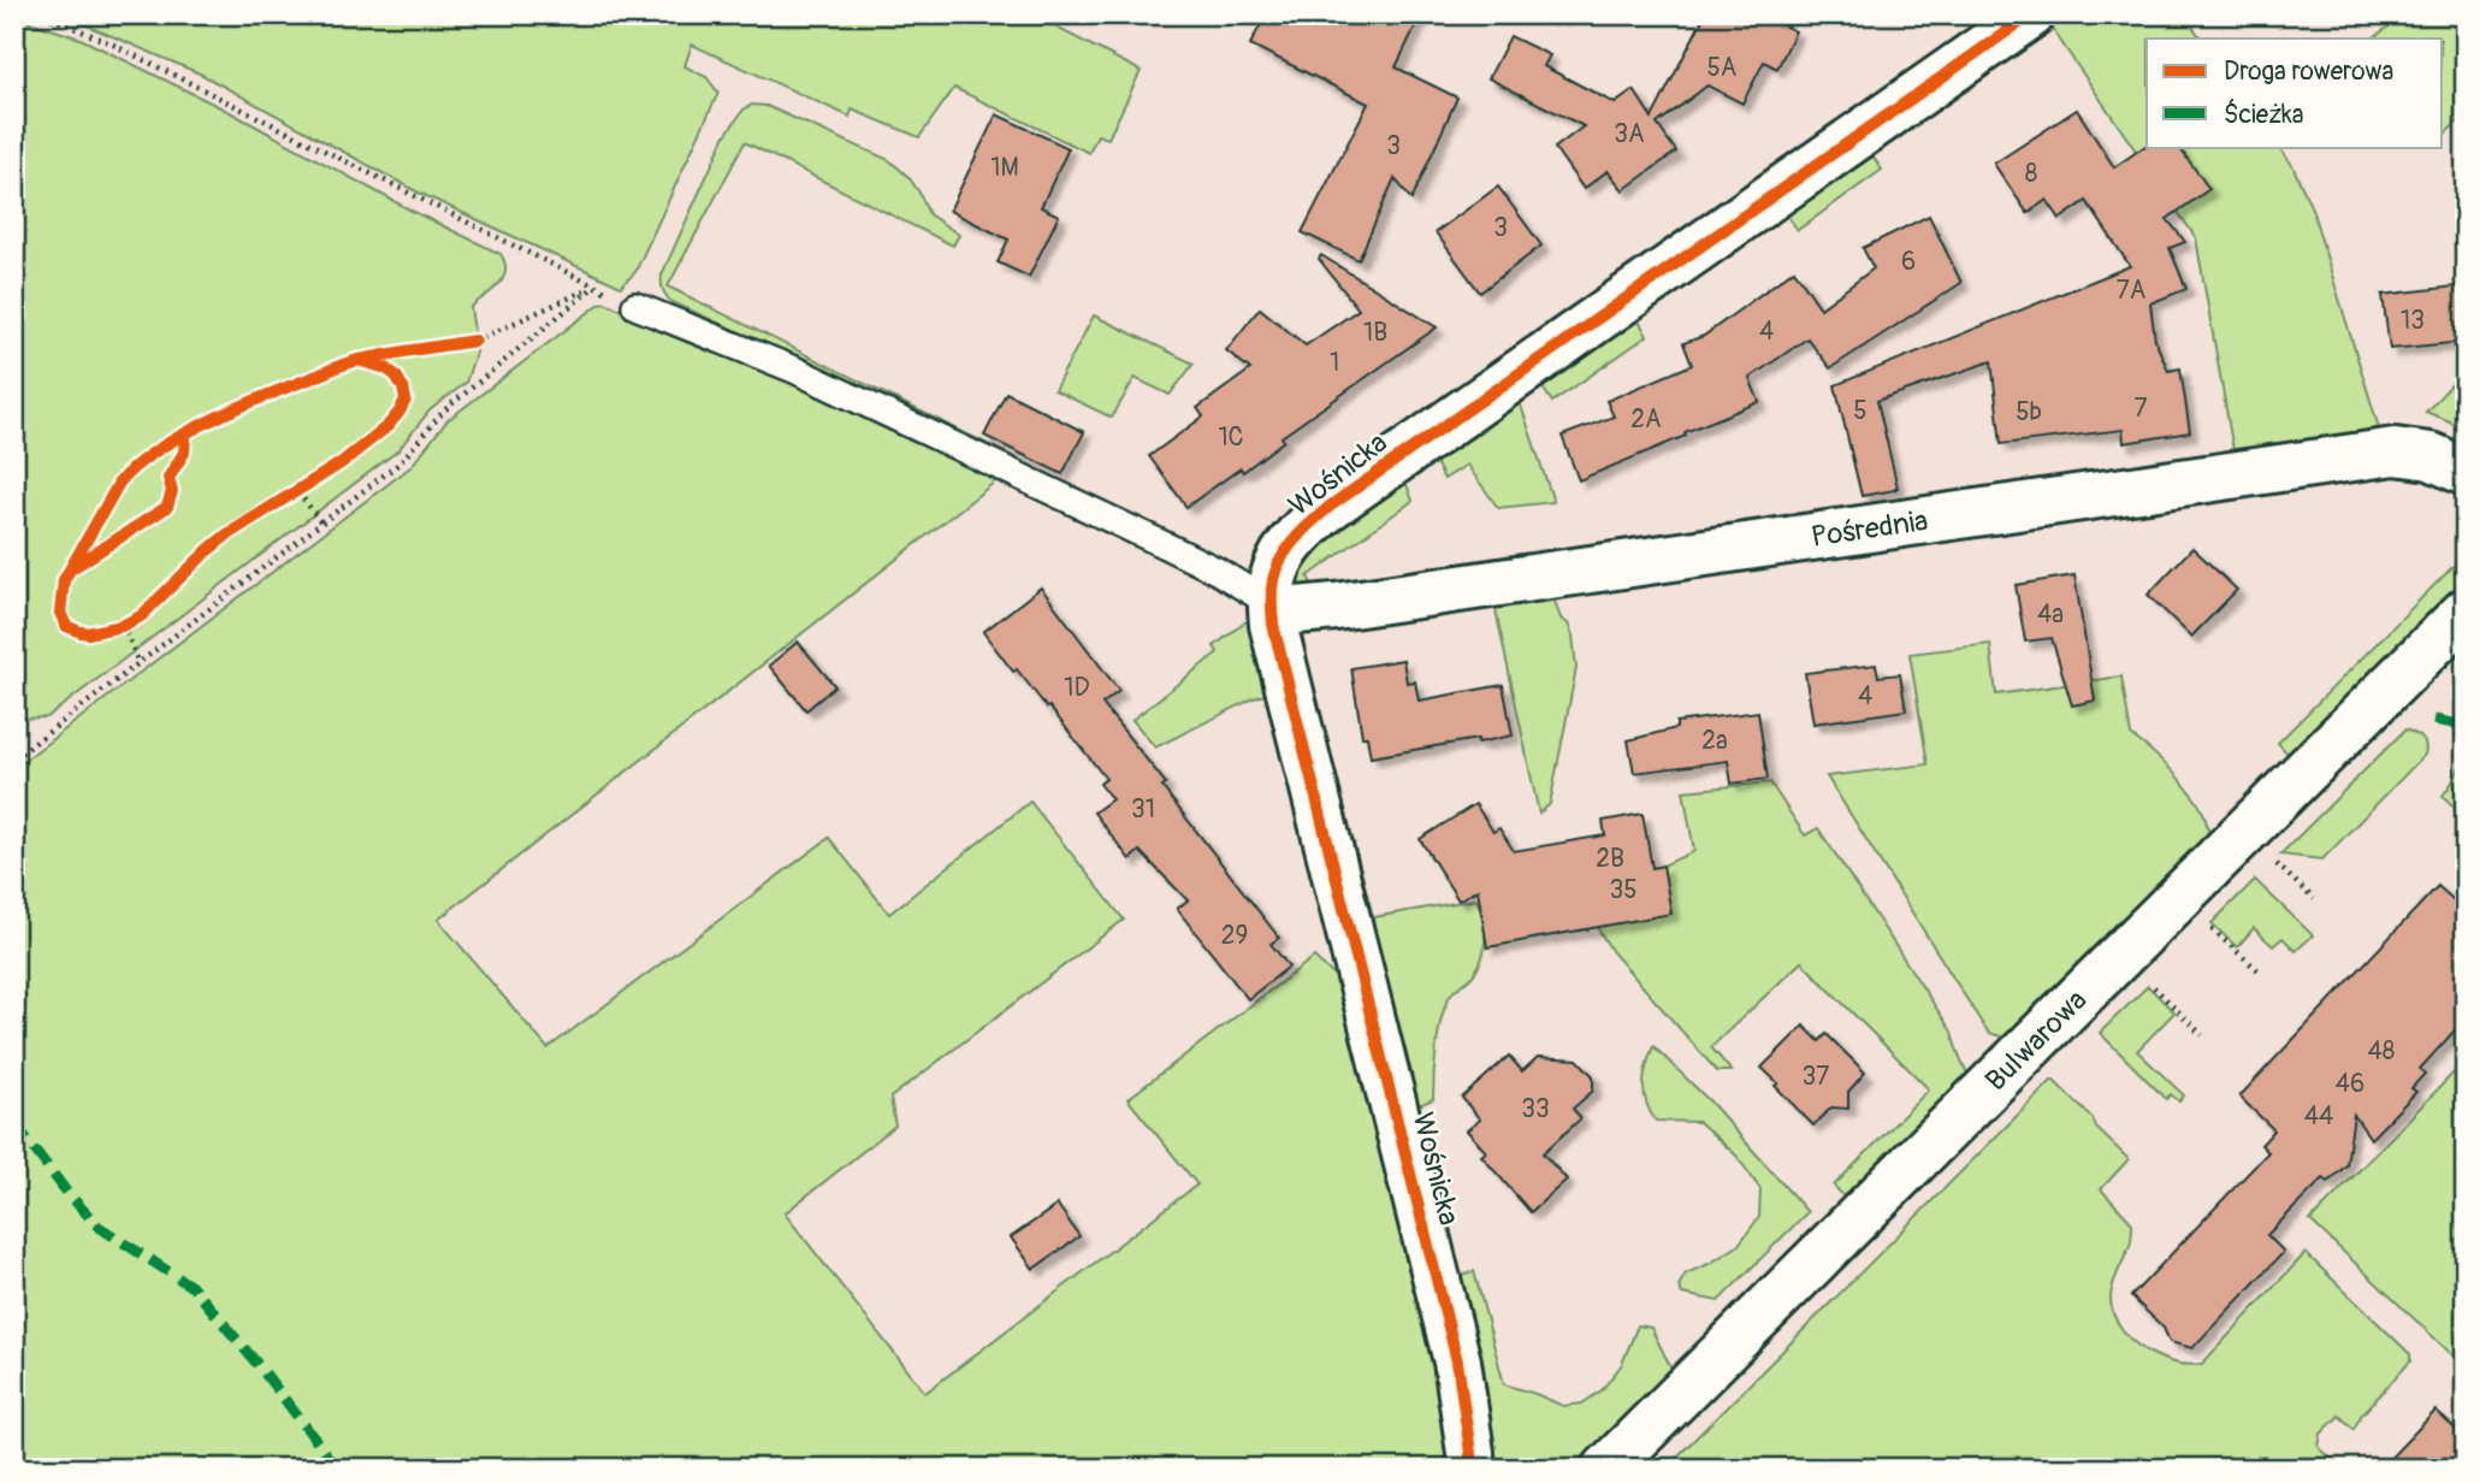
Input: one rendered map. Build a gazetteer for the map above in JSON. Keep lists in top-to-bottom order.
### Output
{
  "streets": {
    "street": ["Wośnicka", "Pośrednia", "Bulwarowa"]
  },
  "crossings": [
    ["Wośnicka", "Pośrednia"]
  ],
  "house_numbers": [
    "5A",
    "3A",
    "3",
    "1M",
    "8",
    "3",
    "6",
    "7A",
    "13",
    "4",
    "1B",
    "1",
    "7",
    "5",
    "5b",
    "2A",
    "1C",
    "4a",
    "1D",
    "4",
    "2a",
    "31",
    "2B",
    "35",
    "29",
    "48",
    "37",
    "46",
    "33",
    "44"
  ],
  "legend": ["Droga rowerowa", "Ścieżka"]
}
